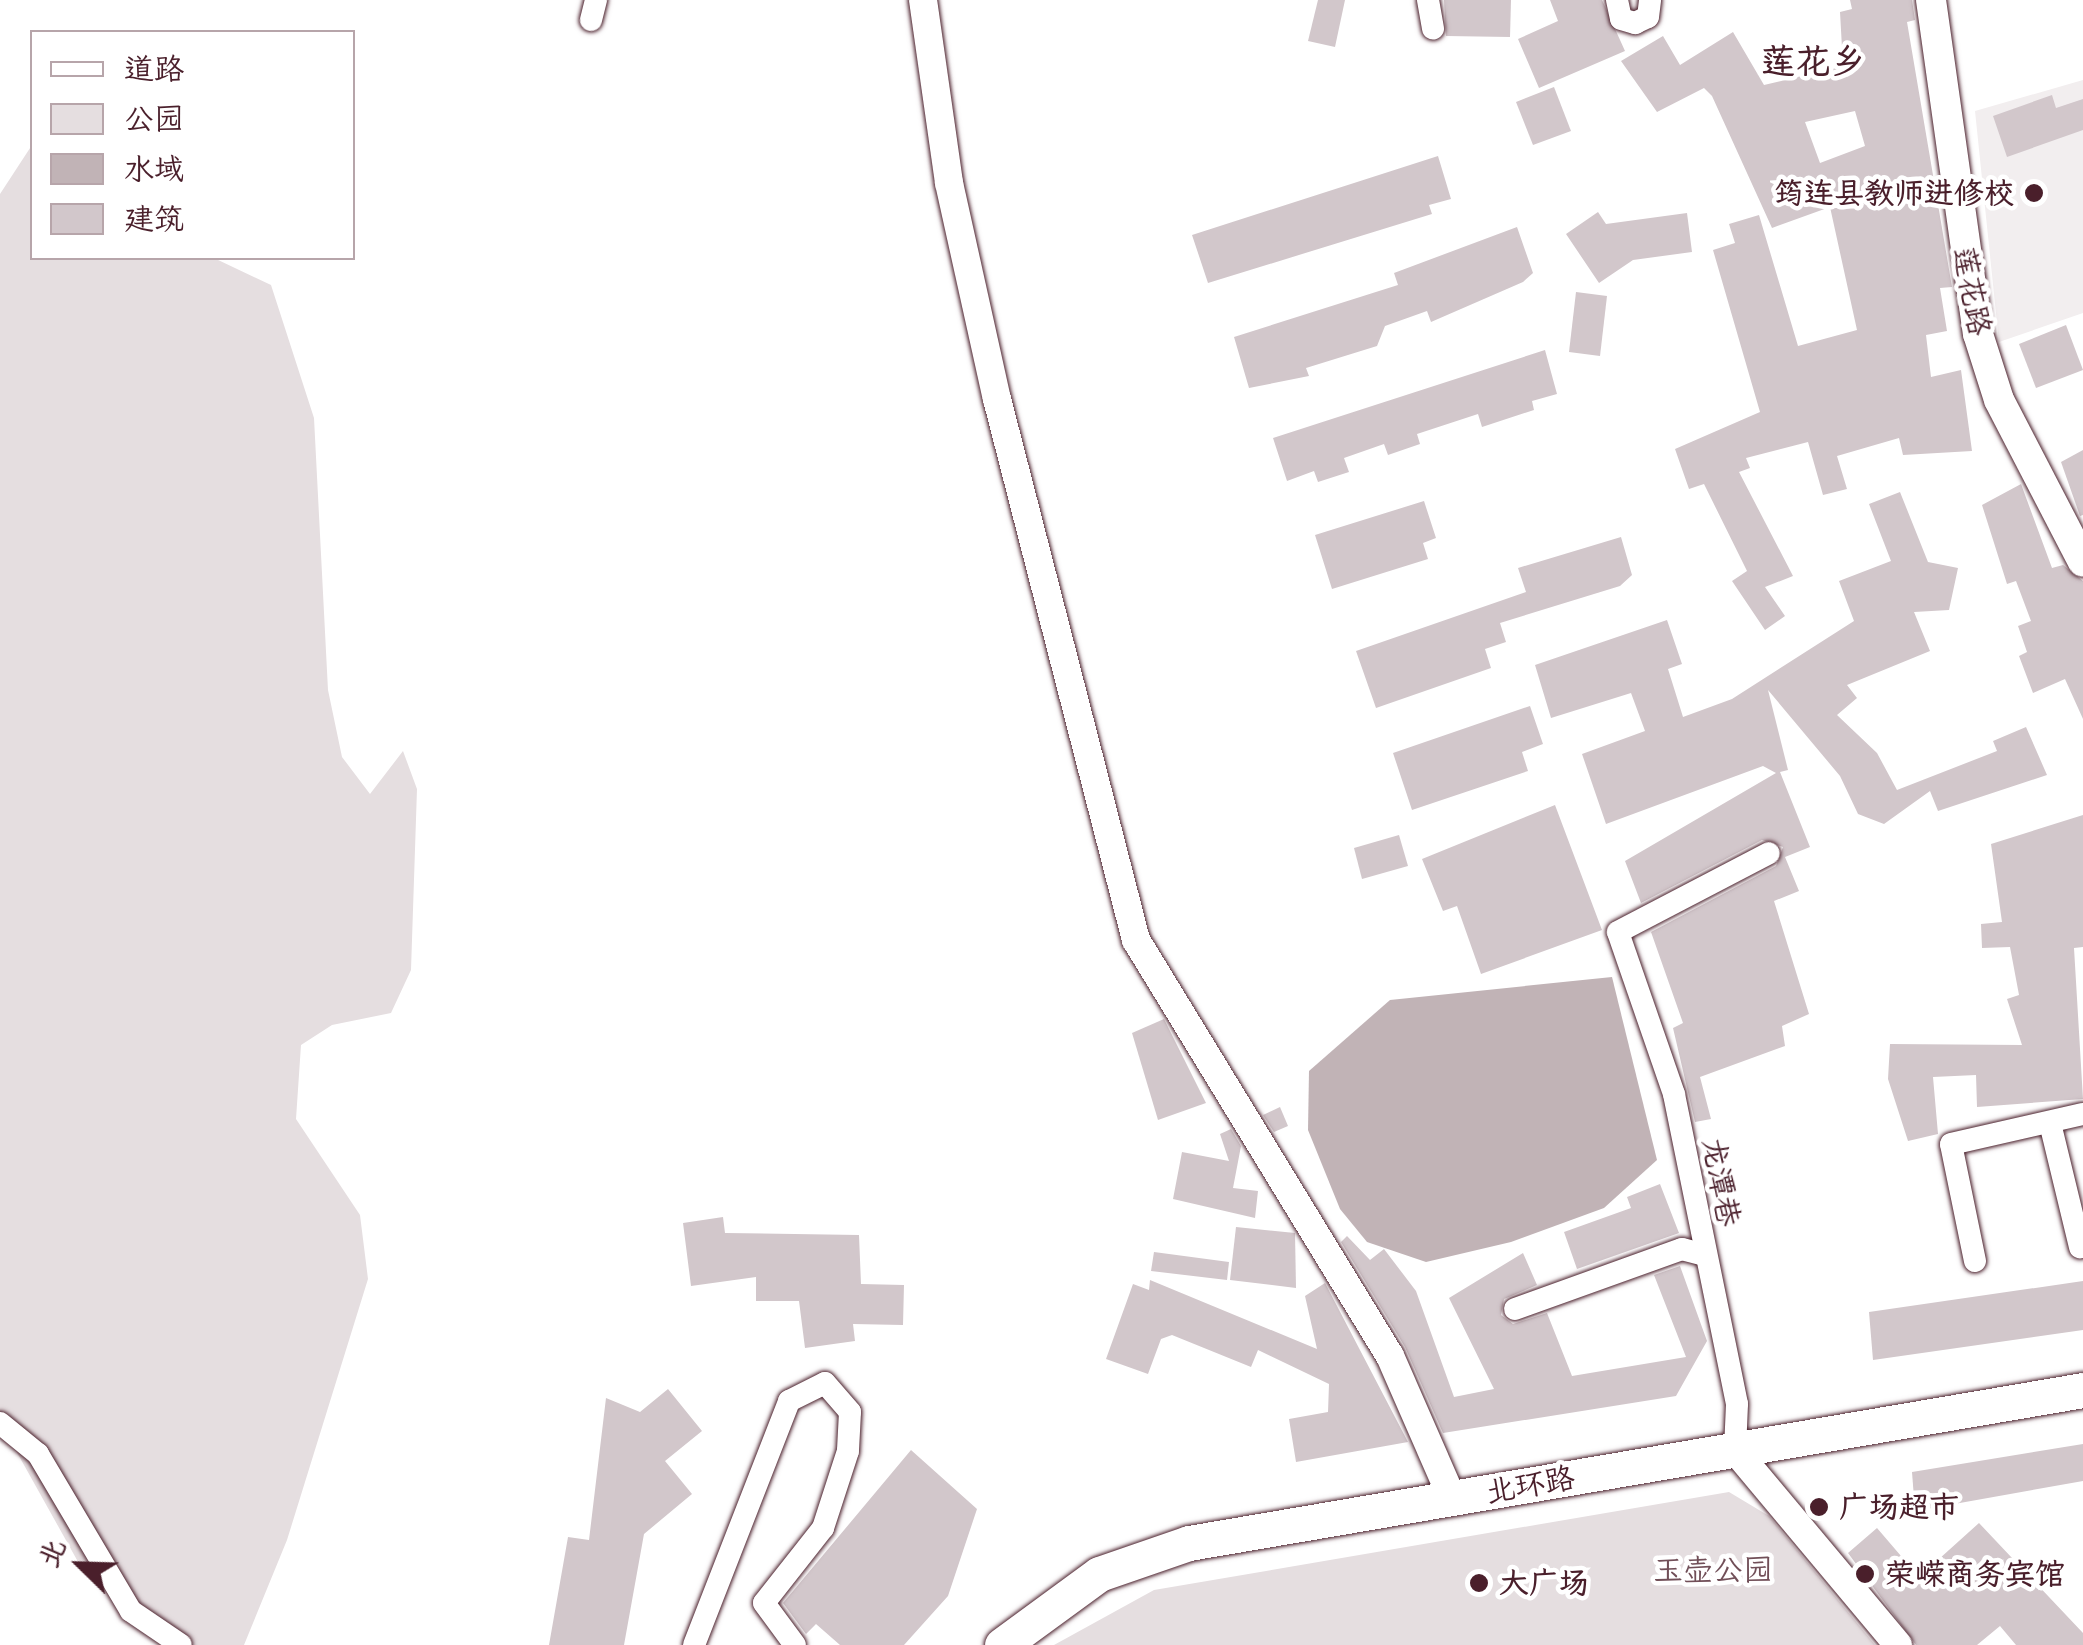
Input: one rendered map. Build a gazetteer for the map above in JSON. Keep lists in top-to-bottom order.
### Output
{
  "streets": {
    "main road": ["莲花路", "北环路"],
    "street": ["龙潭巷"]
  },
  "crossings": [
    ["龙潭巷", "北环路"]
  ],
  "districts": ["莲花乡"],
  "parks": ["玉壶公园"],
  "places": [
    "筠连县教师进修校",
    "广场超市",
    "荣嵘商务宾馆",
    "大广场"
  ],
  "legend": [
    "道路",
    "公园",
    "水域",
    "建筑"
  ],
  "north": "top left"
}
